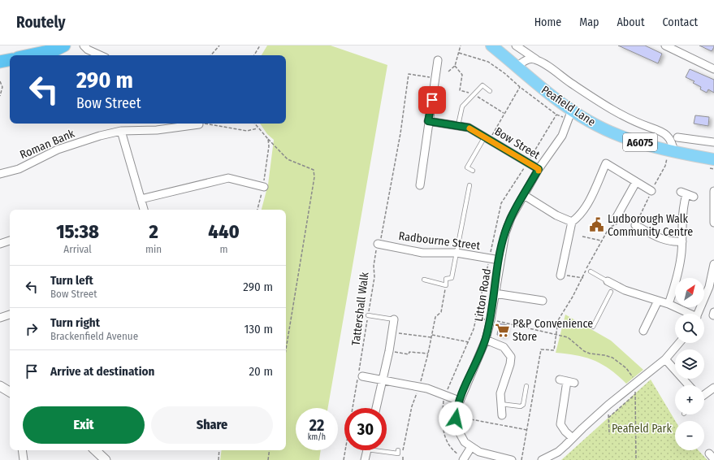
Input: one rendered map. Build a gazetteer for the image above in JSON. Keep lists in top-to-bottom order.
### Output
{
  "streets": {
    "main road": ["Peafield Lane", "A6075"],
    "street": [
      "Bow Street",
      "Roman Bank",
      "Radbourne Street",
      "Litton Road"
    ],
    "path": ["Tattershall Walk"]
  },
  "crossings": [
    ["Peafield Lane", "Litton Road"],
    ["Bow Street", "Litton Road"],
    ["Radbourne Street", "Litton Road"],
    ["Radbourne Street", "Tattershall Walk"]
  ],
  "parks": ["Peafield Park"],
  "places": {
    "public building": ["Ludborough Walk Community Centre"],
    "supermarket": ["P&P Convenience Store"]
  },
  "north": "top right",
  "page": {
    "header": "Routely",
    "nav": [
      "Home",
      "Map",
      "About",
      "Contact"
    ],
    "turn": ["290 m", "Bow Street"],
    "eta": [
      "15:38",
      "Arrival",
      "2",
      "min",
      "440",
      "m"
    ],
    "list": [
      {
        "name": "Turn left",
        "note": "Bow Street",
        "value": "290 m"
      },
      {
        "name": "Turn right",
        "note": "Brackenfield Avenue",
        "value": "130 m"
      },
      {
        "name": "Arrive at destination",
        "value": "20 m"
      }
    ],
    "map_buttons": ["+", "−"],
    "buttons": ["Exit", "Share"],
    "speed": "22 km/h",
    "limit": "30"
  }
}
